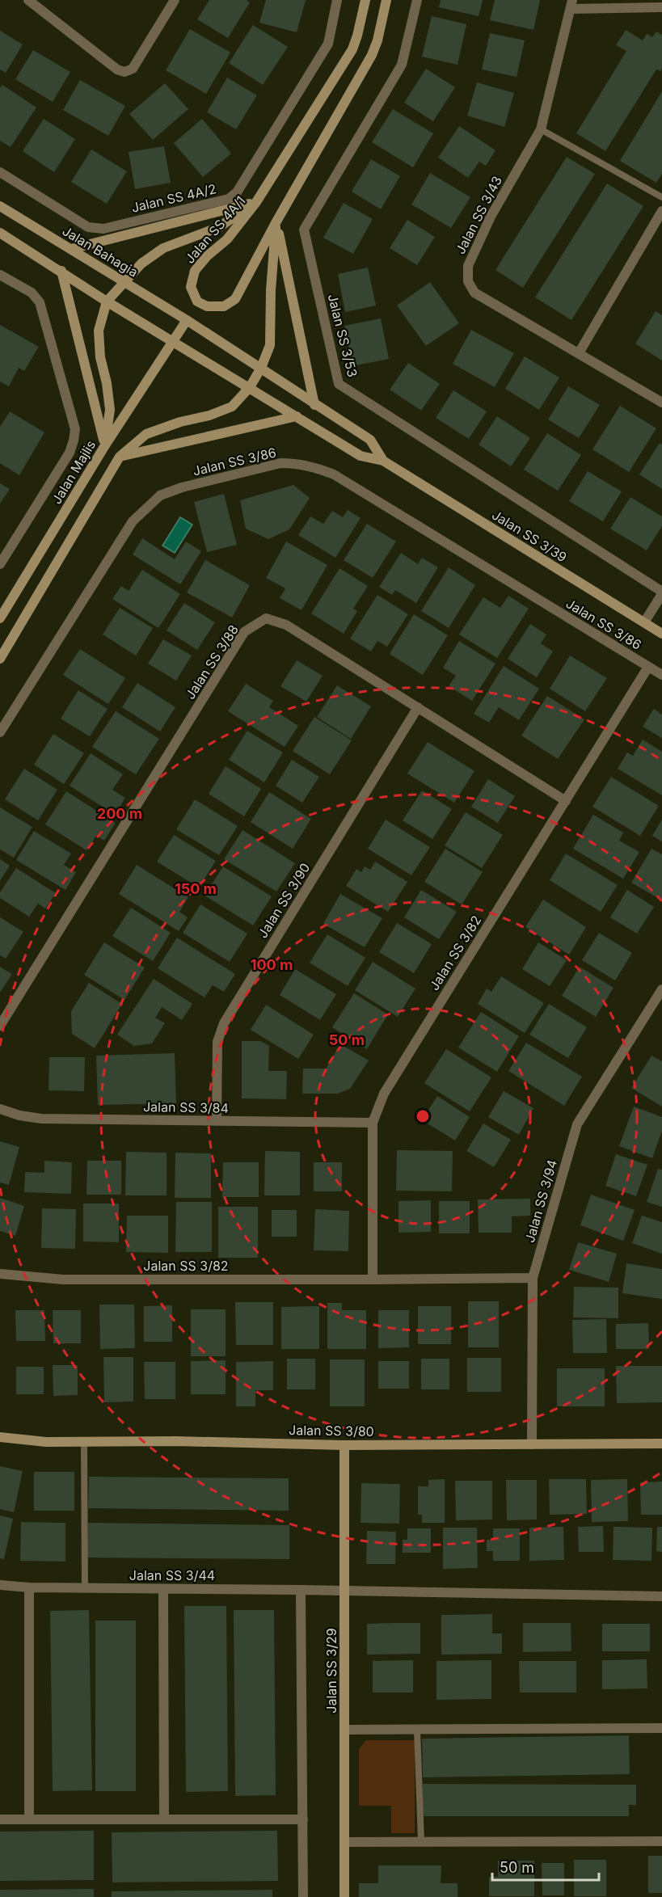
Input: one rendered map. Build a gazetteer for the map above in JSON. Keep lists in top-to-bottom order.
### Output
{
  "streets": {
    "main road": [
      "Jalan SS 4A/1",
      "Jalan Bahagia",
      "Jalan Majlis",
      "Jalan SS 3/39",
      "Jalan SS 3/80",
      "Jalan SS 3/29"
    ],
    "street": [
      "Jalan SS 4A/2",
      "Jalan SS 3/43",
      "Jalan SS 3/53",
      "Jalan SS 3/86",
      "Jalan SS 3/88",
      "Jalan SS 3/90",
      "Jalan SS 3/82",
      "Jalan SS 3/84",
      "Jalan SS 3/94",
      "Jalan SS 3/44"
    ]
  },
  "crossings": [
    ["Jalan Bahagia", "Jalan Majlis"],
    ["Jalan Bahagia", "Jalan SS 3/39"],
    ["Jalan SS 3/86", "Jalan SS 3/82"],
    ["Jalan Majlis", "Jalan SS 3/39"],
    ["Jalan SS 3/88", "Jalan SS 3/90"],
    ["Jalan SS 3/88", "Jalan SS 3/82"],
    ["Jalan SS 3/90", "Jalan SS 3/84"],
    ["Jalan SS 3/82", "Jalan SS 3/84"],
    ["Jalan SS 3/82", "Jalan SS 3/94"],
    ["Jalan SS 3/94", "Jalan SS 3/80"],
    ["Jalan SS 3/80", "Jalan SS 3/29"],
    ["Jalan SS 3/44", "Jalan SS 3/29"]
  ],
  "scale_bar": "50 m",
  "rings": [
    "200 m",
    "150 m",
    "100 m",
    "50 m"
  ]
}
